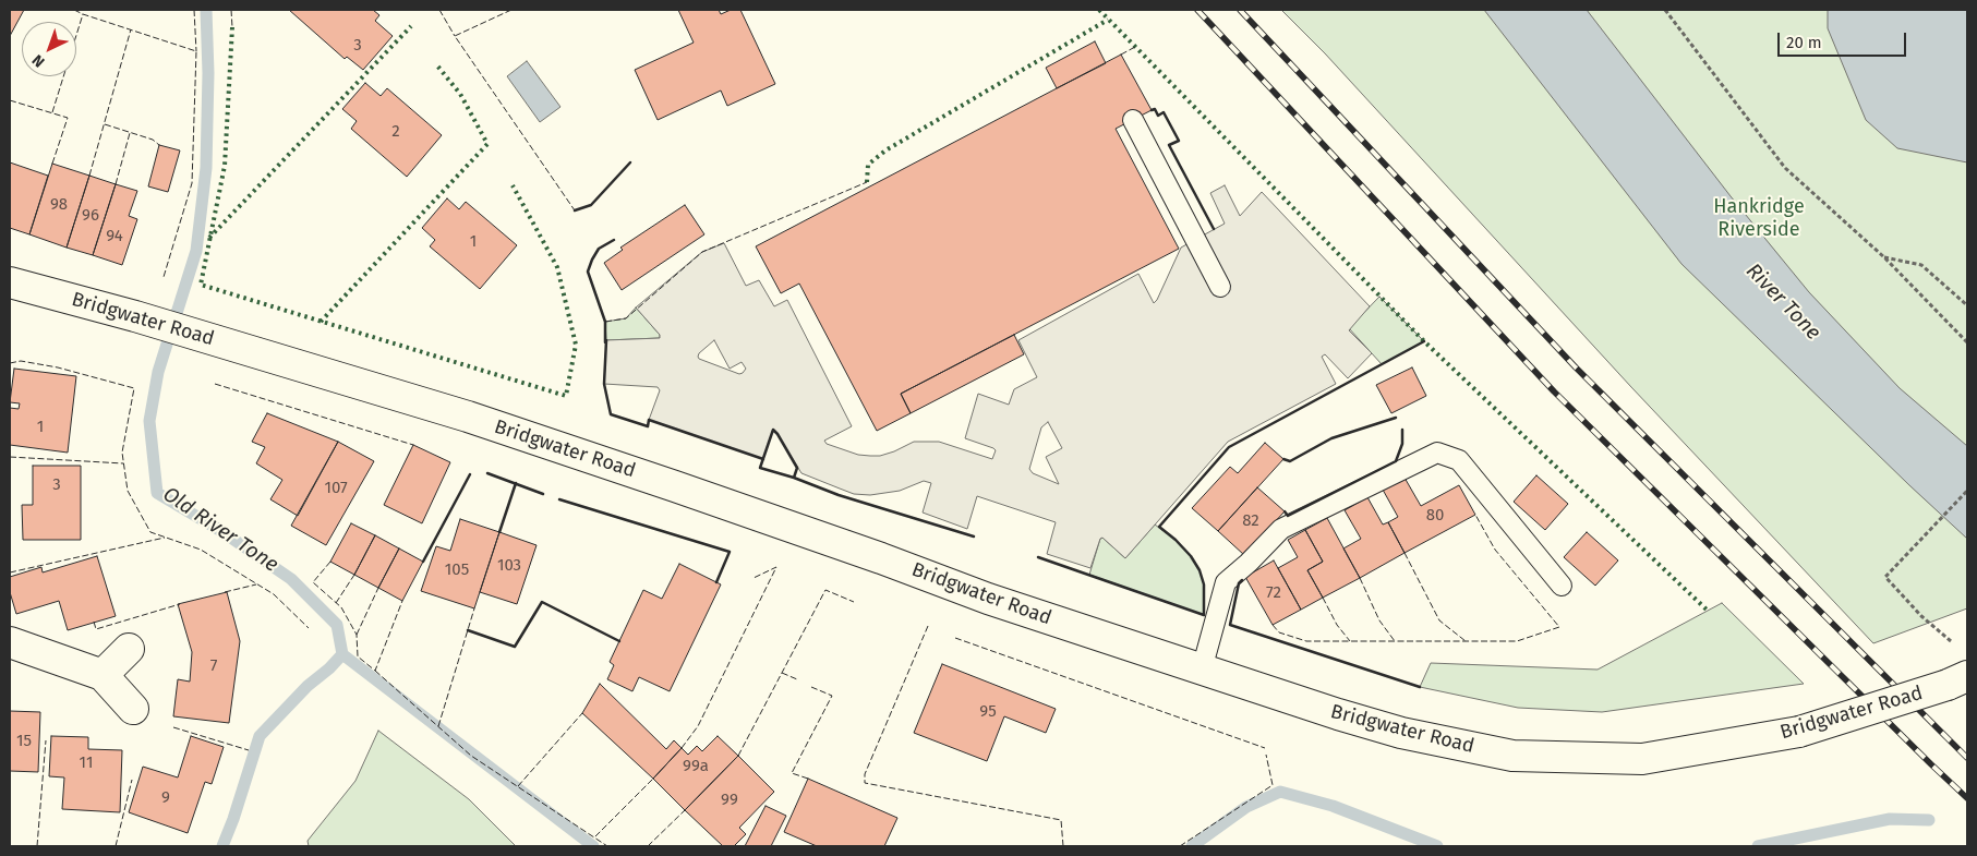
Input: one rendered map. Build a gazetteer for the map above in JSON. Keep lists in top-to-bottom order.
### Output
{
  "streets": {
    "main road": ["Bridgwater Road"]
  },
  "water": ["River Tone", "Old River Tone"],
  "parks": ["Hankridge Riverside"],
  "house_numbers": [
    "3",
    "2",
    "98",
    "96",
    "94",
    "1",
    "1",
    "3",
    "107",
    "80",
    "82",
    "103",
    "105",
    "72",
    "7",
    "95",
    "15",
    "11",
    "99a",
    "9",
    "99"
  ],
  "scale_bar": "20 m",
  "north": "bottom left"
}
